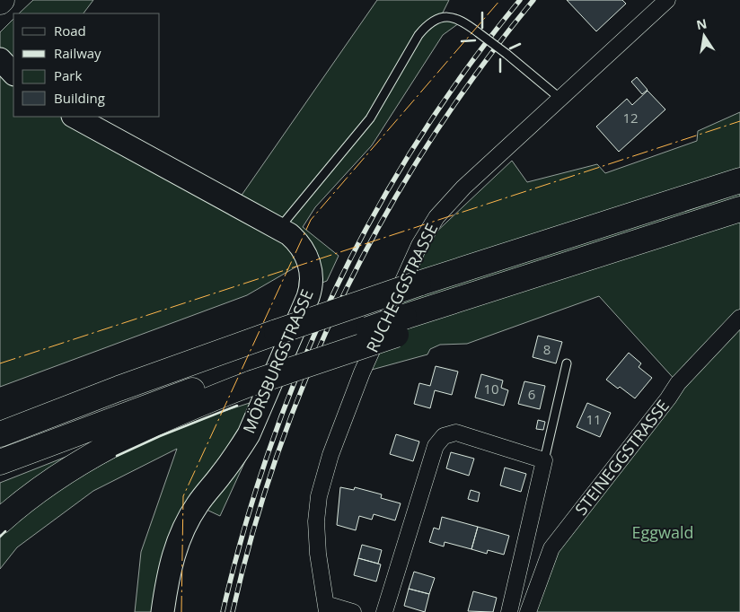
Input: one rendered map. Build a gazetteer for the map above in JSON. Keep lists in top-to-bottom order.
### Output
{
  "streets": {
    "street": ["RUCHEGGSTRASSE", "MÖRSBURGSTRASSE", "STEINEGGSTRASSE"]
  },
  "parks": ["Eggwald"],
  "house_numbers": [
    "12",
    "8",
    "10",
    "6",
    "11"
  ],
  "legend": [
    "Road",
    "Railway",
    "Park",
    "Building"
  ],
  "north": "top"
}
